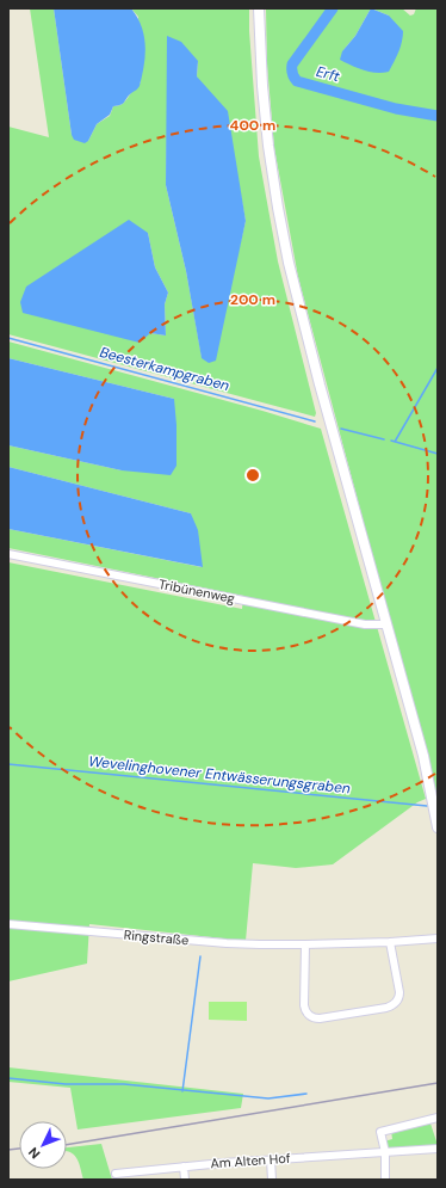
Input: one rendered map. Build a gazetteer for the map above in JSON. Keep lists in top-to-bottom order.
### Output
{
  "streets": {
    "street": ["Tribünenweg", "Ringstraße", "Am Alten Hof"]
  },
  "water": ["Erft", "Beesterkampgraben", "Wevelinghovener Entwässerungsgraben"],
  "north": "bottom left",
  "rings": ["400 m", "200 m"]
}
